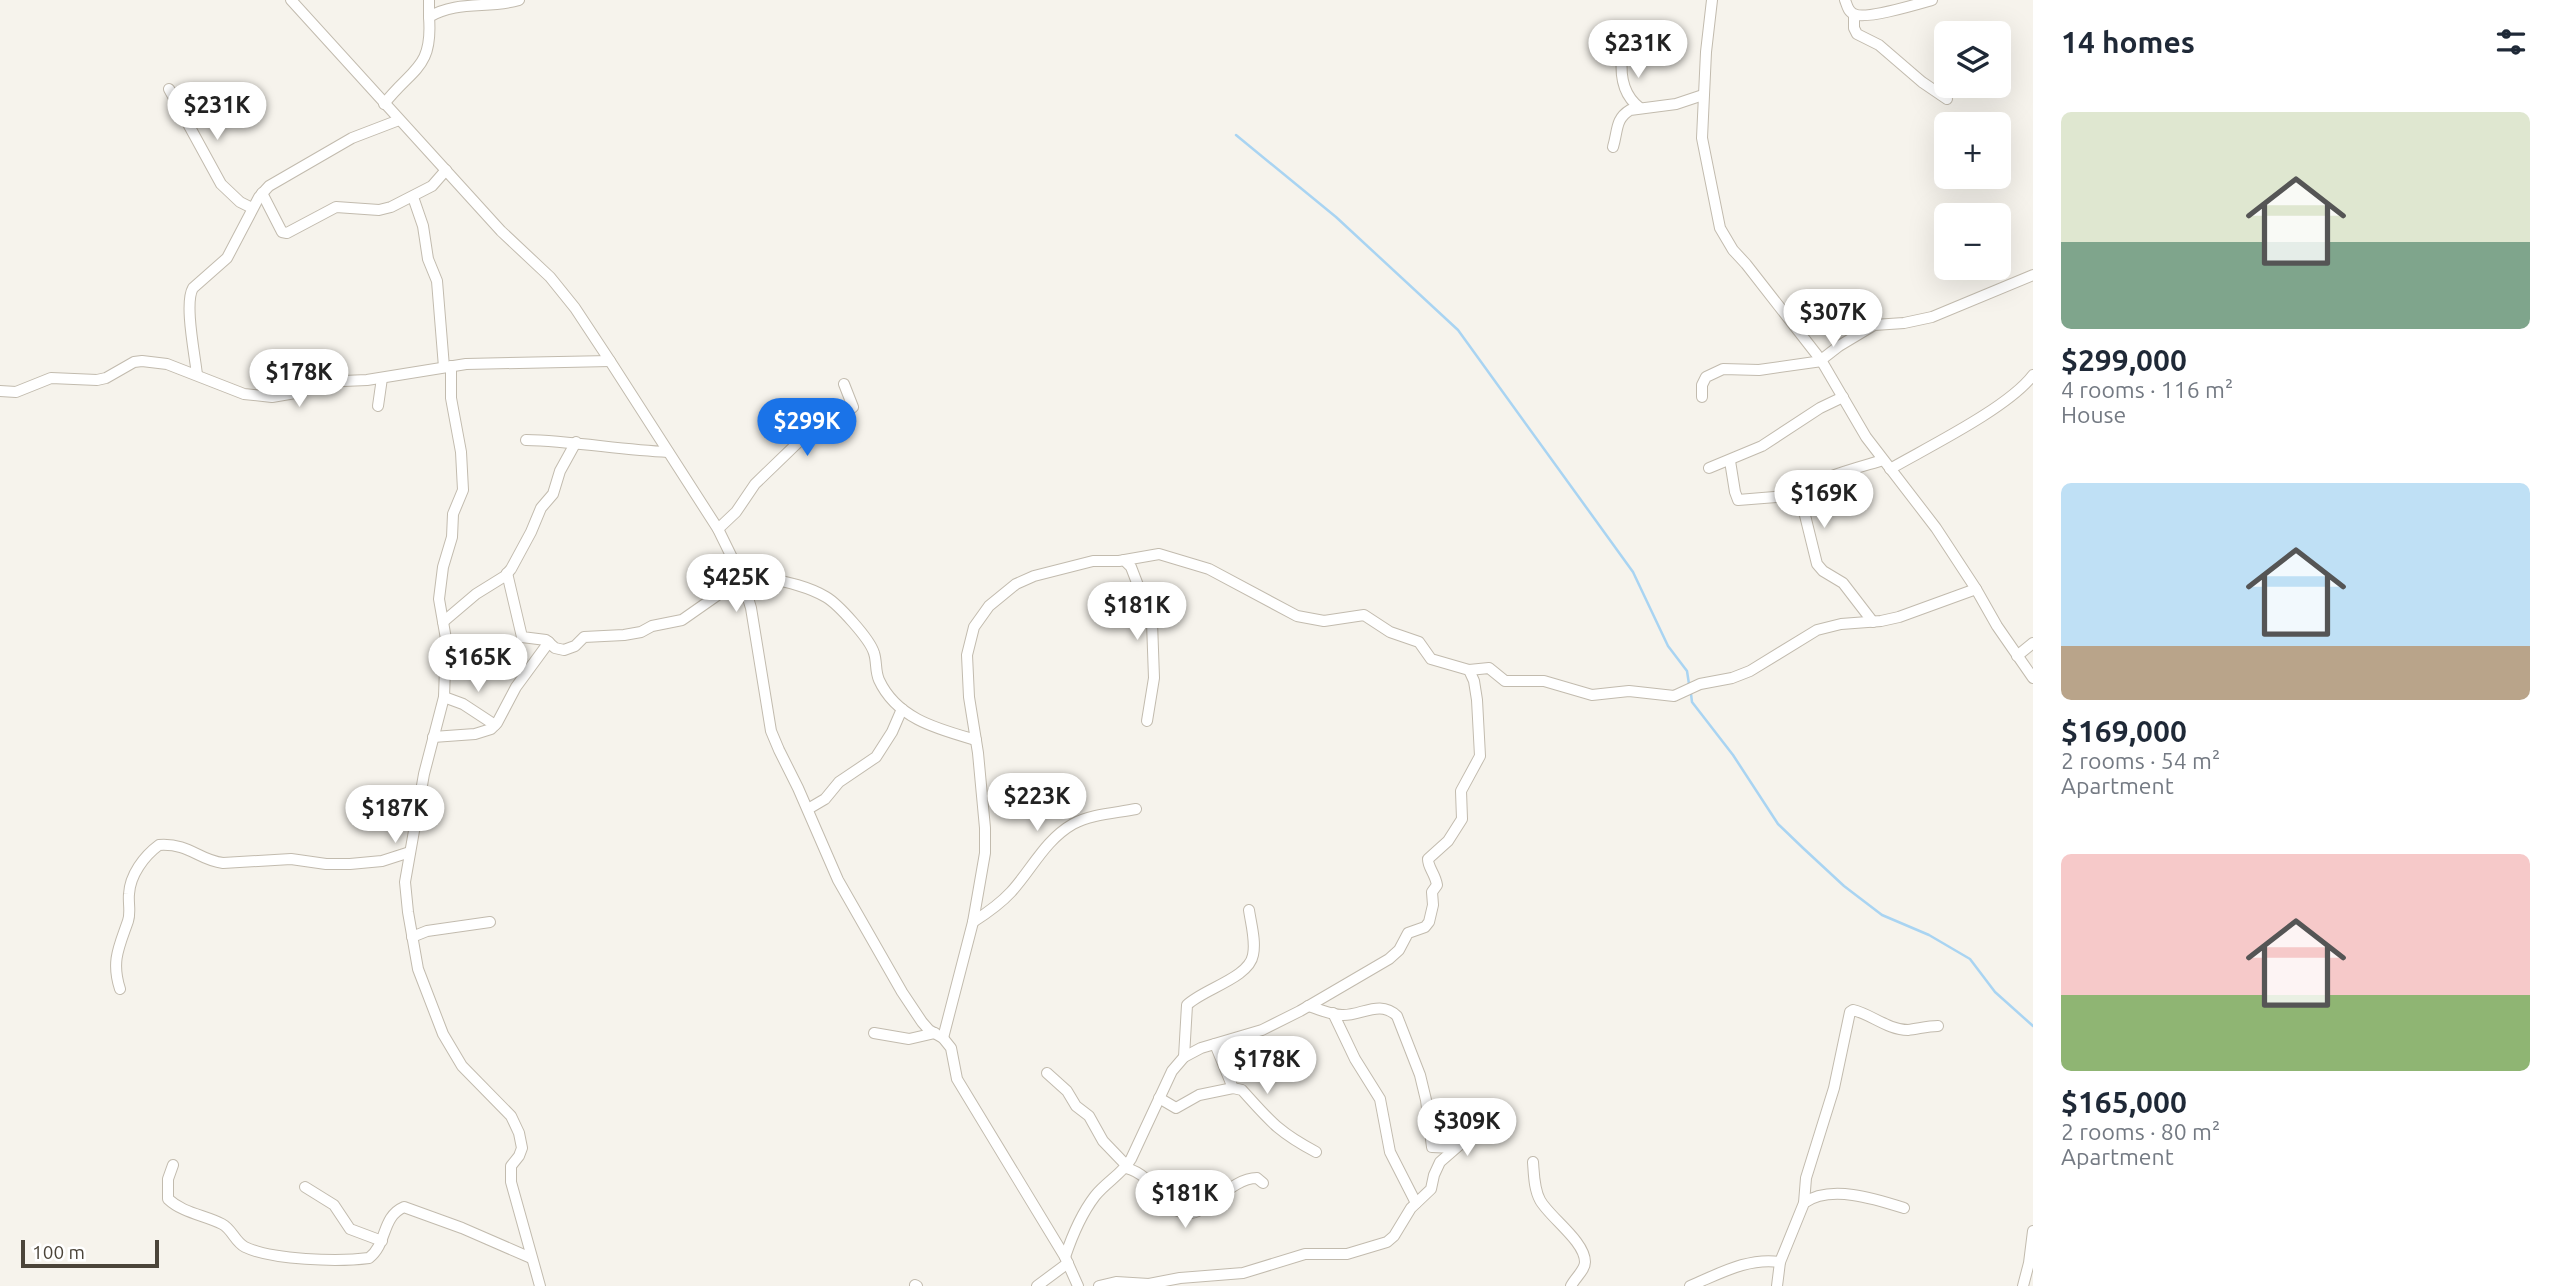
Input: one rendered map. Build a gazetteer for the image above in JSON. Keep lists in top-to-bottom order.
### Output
{
  "scale_bar": "100 m",
  "page": {
    "heading": "14 homes",
    "price": [
      "$231K",
      "$231K",
      "$307K",
      "$178K",
      "$299K",
      "$169K",
      "$425K",
      "$181K",
      "$165K",
      "$223K",
      "$187K",
      "$178K",
      "$309K",
      "$181K"
    ],
    "map_buttons": ["+", "−"],
    "list": [
      {
        "name": "$299,000",
        "note": "4 rooms · 116 m² · House"
      },
      {
        "name": "$169,000",
        "note": "2 rooms · 54 m² · Apartment"
      },
      {
        "name": "$165,000",
        "note": "2 rooms · 80 m² · Apartment"
      }
    ],
    "scale": "100 m"
  }
}
